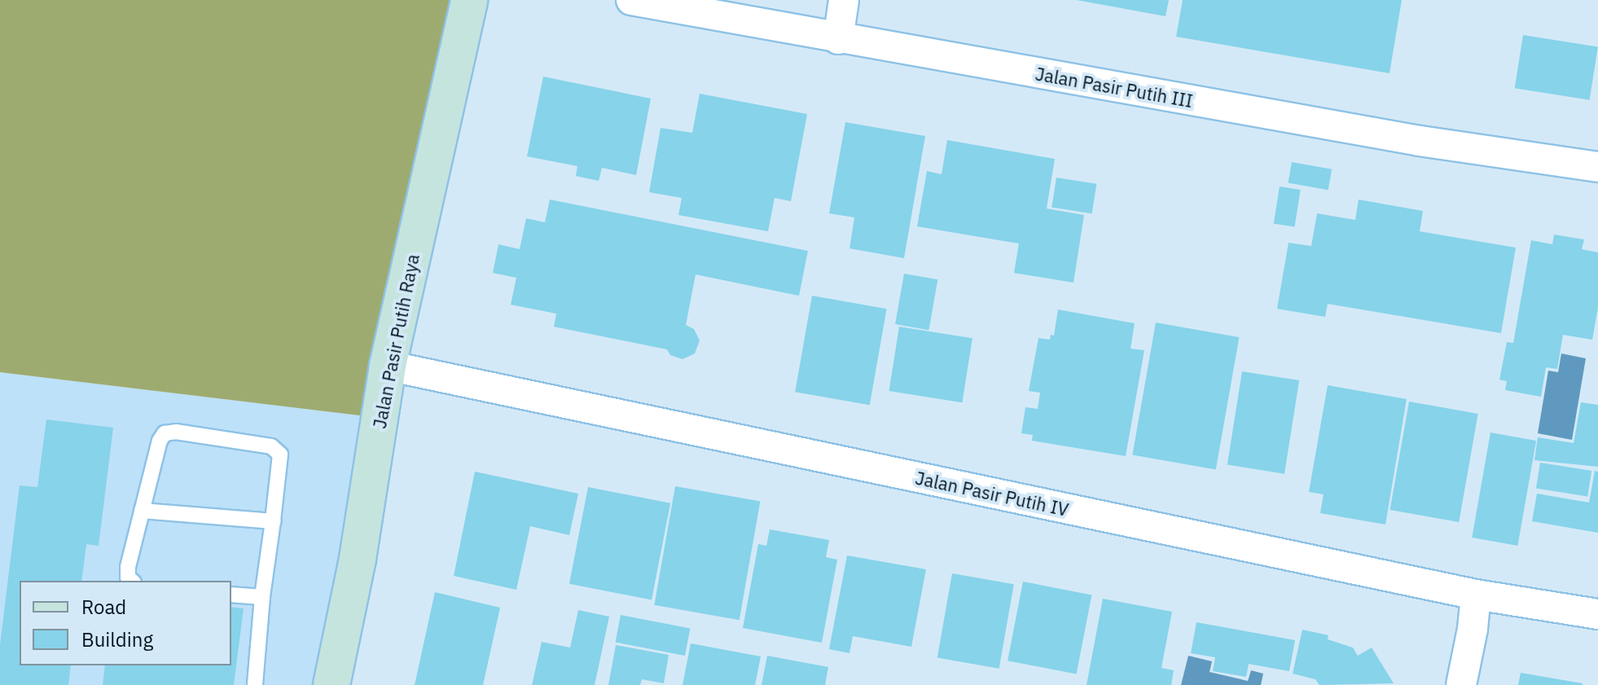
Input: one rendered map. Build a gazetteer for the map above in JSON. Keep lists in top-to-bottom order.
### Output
{
  "streets": {
    "street": ["Jalan Pasir Putih III", "Jalan Pasir Putih Raya", "Jalan Pasir Putih IV"]
  },
  "crossings": [
    ["Jalan Pasir Putih Raya", "Jalan Pasir Putih IV"]
  ],
  "legend": ["Road", "Building"]
}
